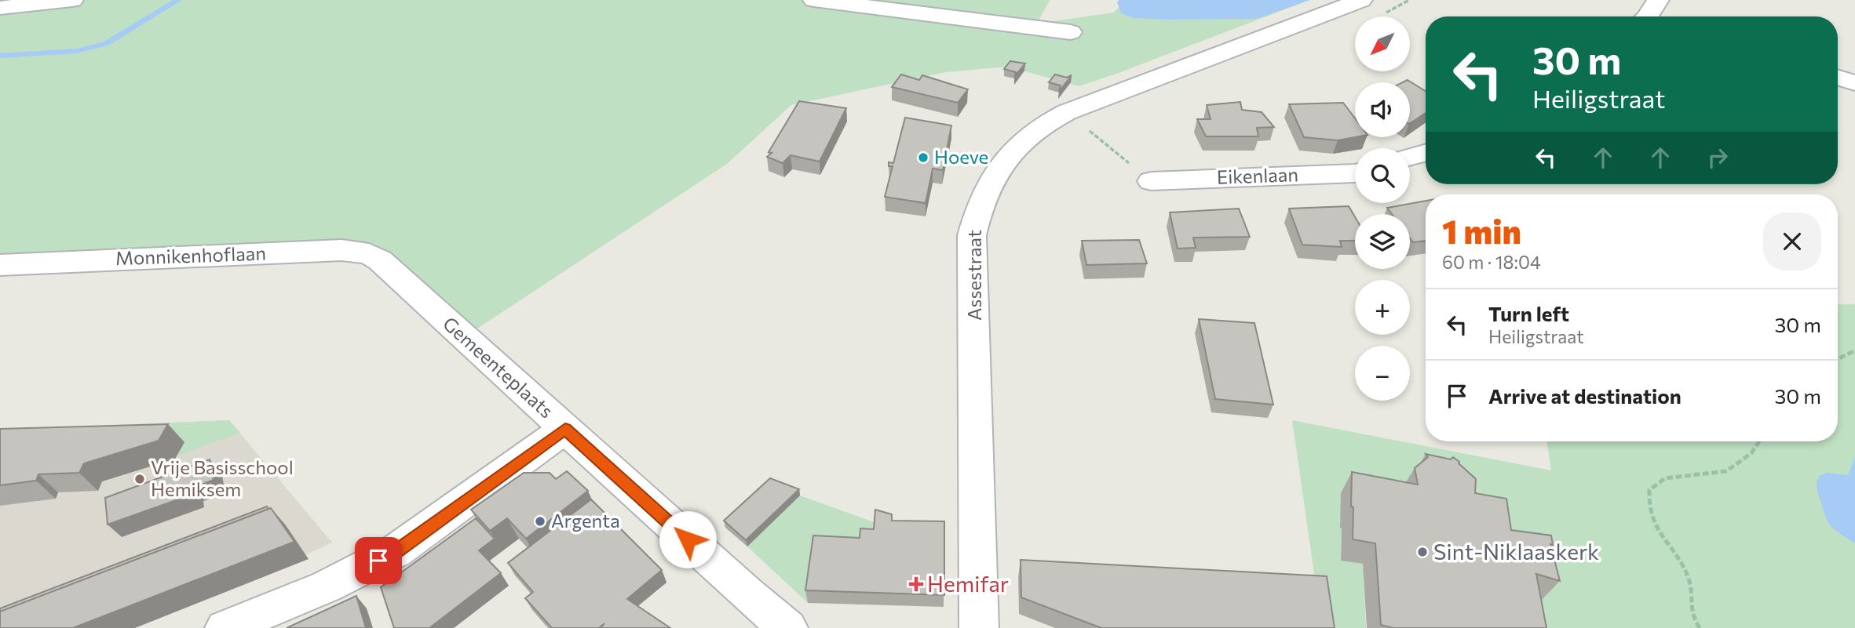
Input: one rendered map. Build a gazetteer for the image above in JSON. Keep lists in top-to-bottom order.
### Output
{
  "streets": {
    "street": [
      "Eikenlaan",
      "Monnikenhoflaan",
      "Assestraat",
      "Gemeenteplaats"
    ]
  },
  "crossings": [
    ["Monnikenhoflaan", "Gemeenteplaats"]
  ],
  "places": {
    "other": [
      "Hoeve",
      "Vrije Basisschool Hemiksem",
      "Argenta",
      "Sint-Niklaaskerk"
    ],
    "health": ["Hemifar"]
  },
  "north": "bottom left",
  "page": {
    "map_buttons": ["+", "−"],
    "turn": ["30 m", "Heiligstraat"],
    "heading": ["1 min", "60 m · 18:04"],
    "list": [
      {
        "name": "Turn left",
        "note": "Heiligstraat",
        "value": "30 m"
      },
      {
        "name": "Arrive at destination",
        "value": "30 m"
      }
    ]
  }
}
